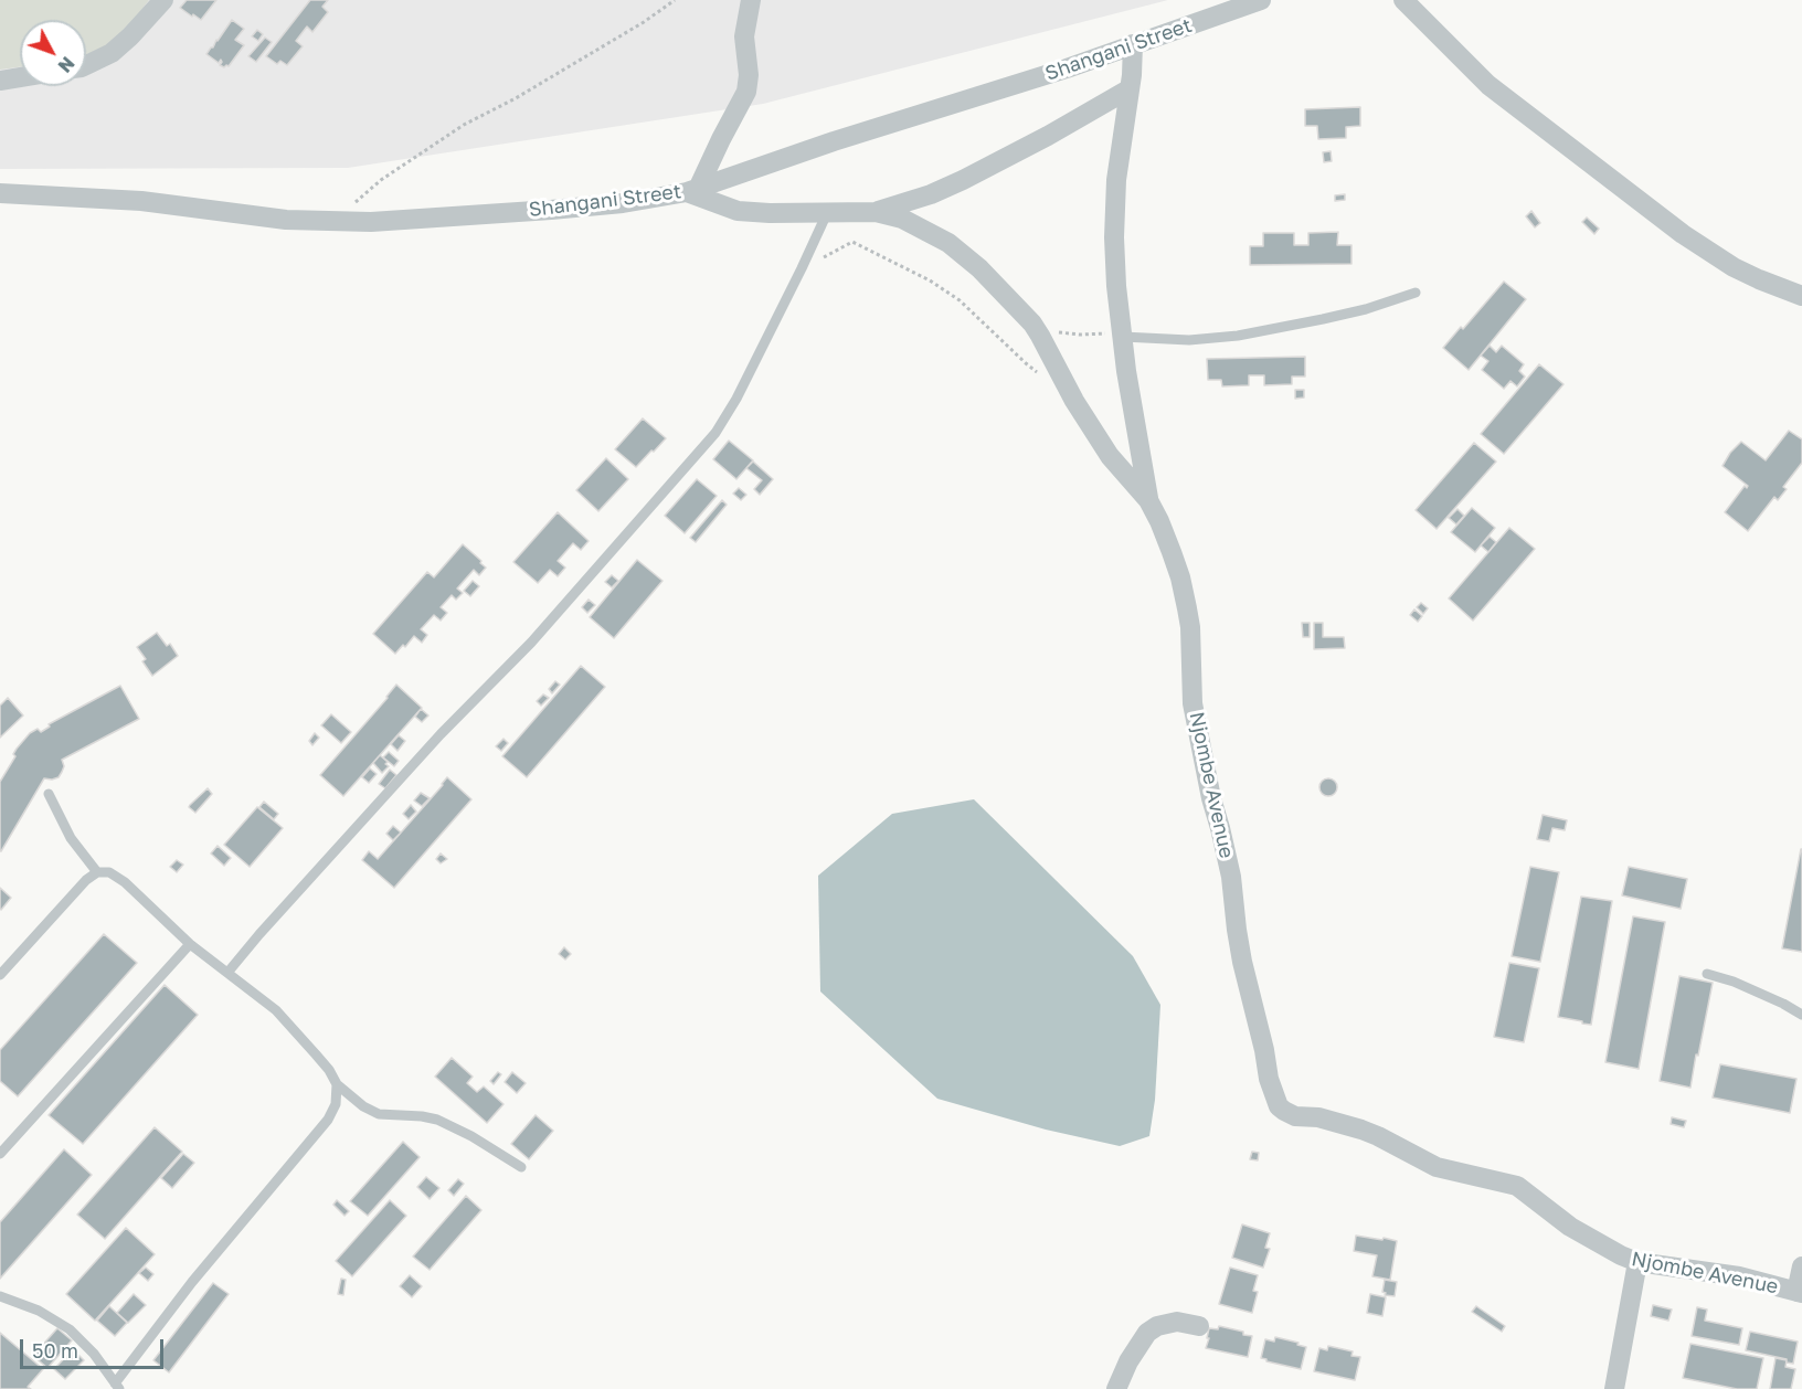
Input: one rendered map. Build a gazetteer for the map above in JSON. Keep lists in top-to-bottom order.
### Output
{
  "streets": {
    "street": ["Shangani Street", "Njombe Avenue"]
  },
  "crossings": [
    ["Shangani Street", "Njombe Avenue"]
  ],
  "scale_bar": "50 m",
  "north": "bottom right"
}
